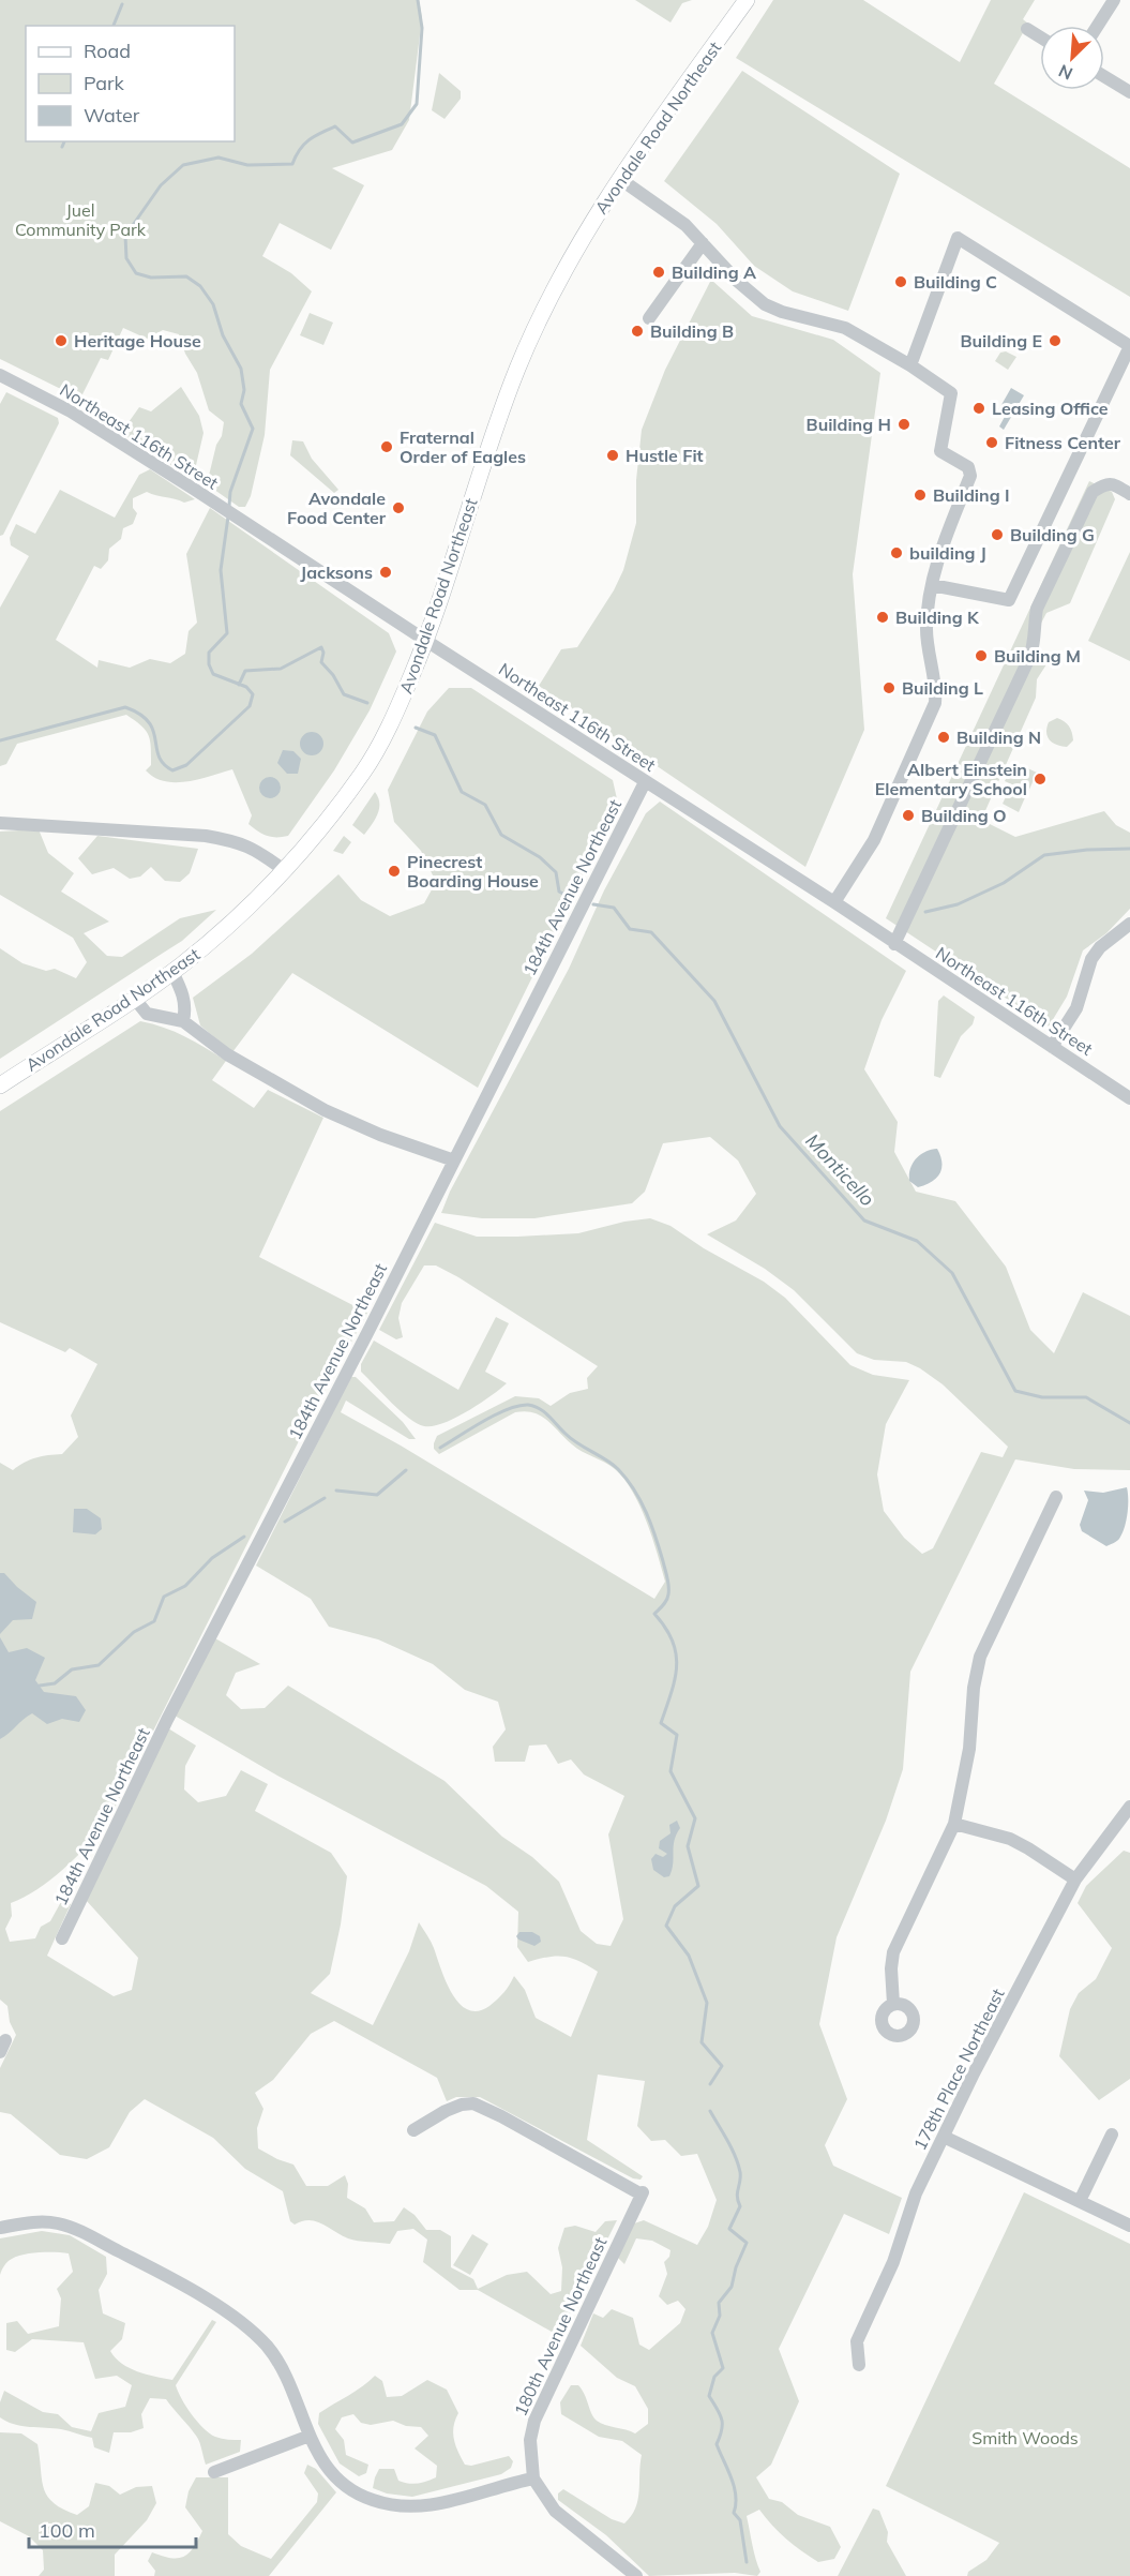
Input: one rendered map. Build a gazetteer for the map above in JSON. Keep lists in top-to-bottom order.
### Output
{
  "streets": {
    "main road": ["Avondale Road Northeast"],
    "street": [
      "Northeast 116th Street",
      "184th Avenue Northeast",
      "178th Place Northeast",
      "180th Avenue Northeast"
    ]
  },
  "crossings": [
    ["Avondale Road Northeast", "Northeast 116th Street"],
    ["Northeast 116th Street", "184th Avenue Northeast"]
  ],
  "water": ["Monticello"],
  "parks": ["Juel Community Park", "Smith Woods"],
  "places": [
    "Building A",
    "Building C",
    "Building B",
    "Heritage House",
    "Building E",
    "Leasing Office",
    "Building H",
    "Fitness Center",
    "Fraternal Order of Eagles",
    "Hustle Fit",
    "Building I",
    "Avondale Food Center",
    "Building G",
    "building J",
    "Jacksons",
    "Building K",
    "Building M",
    "Building L",
    "Building N",
    "Albert Einstein Elementary School",
    "Building O",
    "Pinecrest Boarding House"
  ],
  "legend": ["Road", "Park", "Water"],
  "scale_bar": "100 m",
  "north": "bottom left"
}
